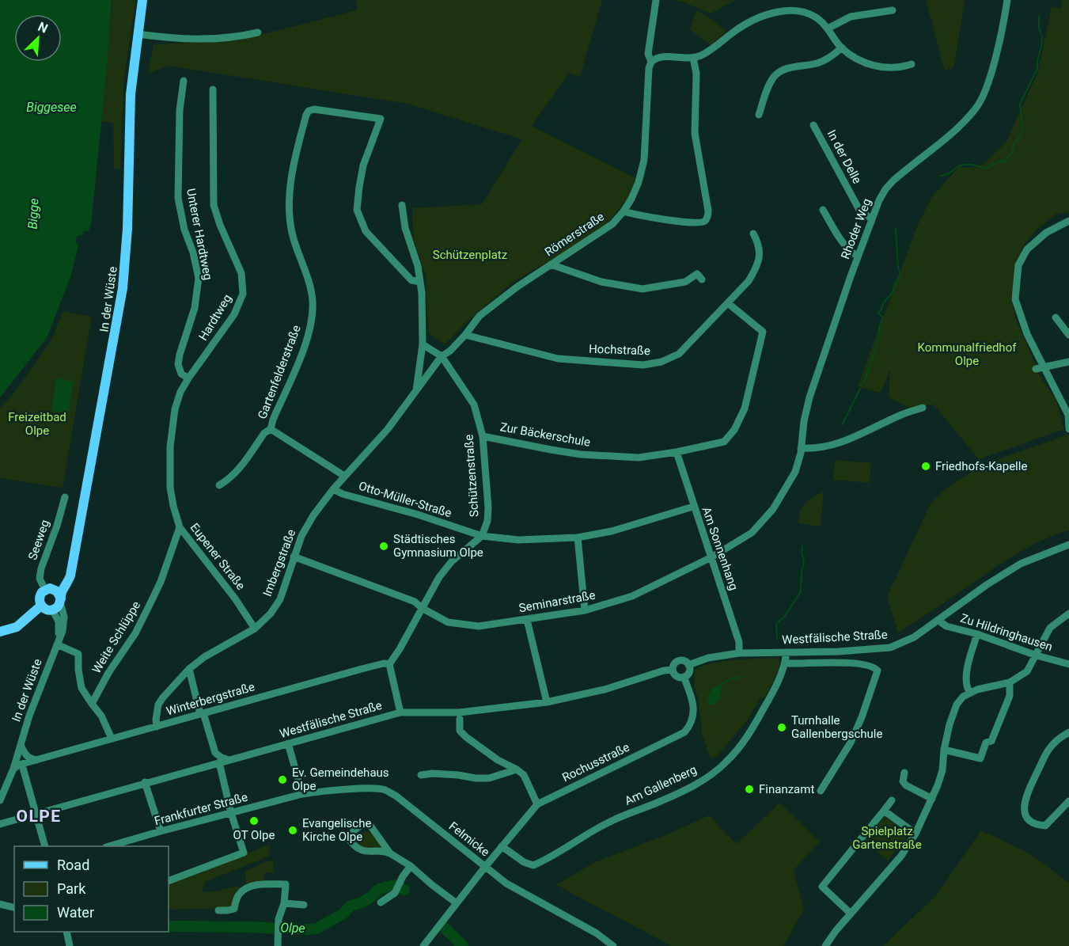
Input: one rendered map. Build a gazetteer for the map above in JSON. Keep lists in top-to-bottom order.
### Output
{
  "streets": {
    "main road": ["In der Wüste"],
    "street": [
      "In der Delle",
      "Rhoder Weg",
      "Unterer Hardtweg",
      "Römerstraße",
      "Hardtweg",
      "Hochstraße",
      "Gartenfelderstraße",
      "Zur Bäckerschule",
      "Schützenstraße",
      "Otto-Müller-Straße",
      "Seeweg",
      "Am Sonnenhang",
      "Eupener Straße",
      "Imbergstraße",
      "Seminarstraße",
      "Zu Hildringhausen",
      "Weite Schlüppe",
      "Westfälische Straße",
      "Winterbergstraße",
      "Rochusstraße",
      "Am Gallenberg",
      "Frankfurter Straße",
      "Felmicke"
    ]
  },
  "crossings": [
    ["In der Delle", "Rhoder Weg"],
    ["Rhoder Weg", "Seminarstraße"],
    ["Unterer Hardtweg", "Hardtweg"],
    ["Römerstraße", "Hochstraße"],
    ["Römerstraße", "Schützenstraße"],
    ["Römerstraße", "Imbergstraße"],
    ["In der Wüste", "Seeweg"],
    ["In der Wüste", "Winterbergstraße"],
    ["Hardtweg", "Eupener Straße"],
    ["Hardtweg", "Weite Schlüppe"],
    ["Hochstraße", "Zur Bäckerschule"],
    ["Gartenfelderstraße", "Imbergstraße"],
    ["Zur Bäckerschule", "Schützenstraße"],
    ["Zur Bäckerschule", "Am Sonnenhang"],
    ["Schützenstraße", "Otto-Müller-Straße"],
    ["Schützenstraße", "Imbergstraße"],
    ["Otto-Müller-Straße", "Am Sonnenhang"],
    ["Otto-Müller-Straße", "Imbergstraße"],
    ["Am Sonnenhang", "Seminarstraße"],
    ["Am Sonnenhang", "Westfälische Straße"],
    ["Eupener Straße", "Imbergstraße"],
    ["Eupener Straße", "Weite Schlüppe"],
    ["Imbergstraße", "Seminarstraße"],
    ["Imbergstraße", "Winterbergstraße"],
    ["Zu Hildringhausen", "Westfälische Straße"],
    ["Westfälische Straße", "Rochusstraße"],
    ["Westfälische Straße", "Am Gallenberg"],
    ["Rochusstraße", "Am Gallenberg"],
    ["Rochusstraße", "Felmicke"],
    ["Frankfurter Straße", "Felmicke"]
  ],
  "districts": ["OLPE"],
  "water": ["Biggesee", "Bigge", "Olpe"],
  "parks": [
    "Schützenplatz",
    "Kommunalfriedhof Olpe",
    "Freizeitbad Olpe",
    "Spielplatz Gartenstraße"
  ],
  "places": [
    "Friedhofs-Kapelle",
    "Städtisches Gymnasium Olpe",
    "Turnhalle Gallenbergschule",
    "Ev. Gemeindehaus Olpe",
    "Finanzamt",
    "OT Olpe",
    "Evangelische Kirche Olpe"
  ],
  "legend": ["Road", "Park", "Water"],
  "north": "top right"
}
